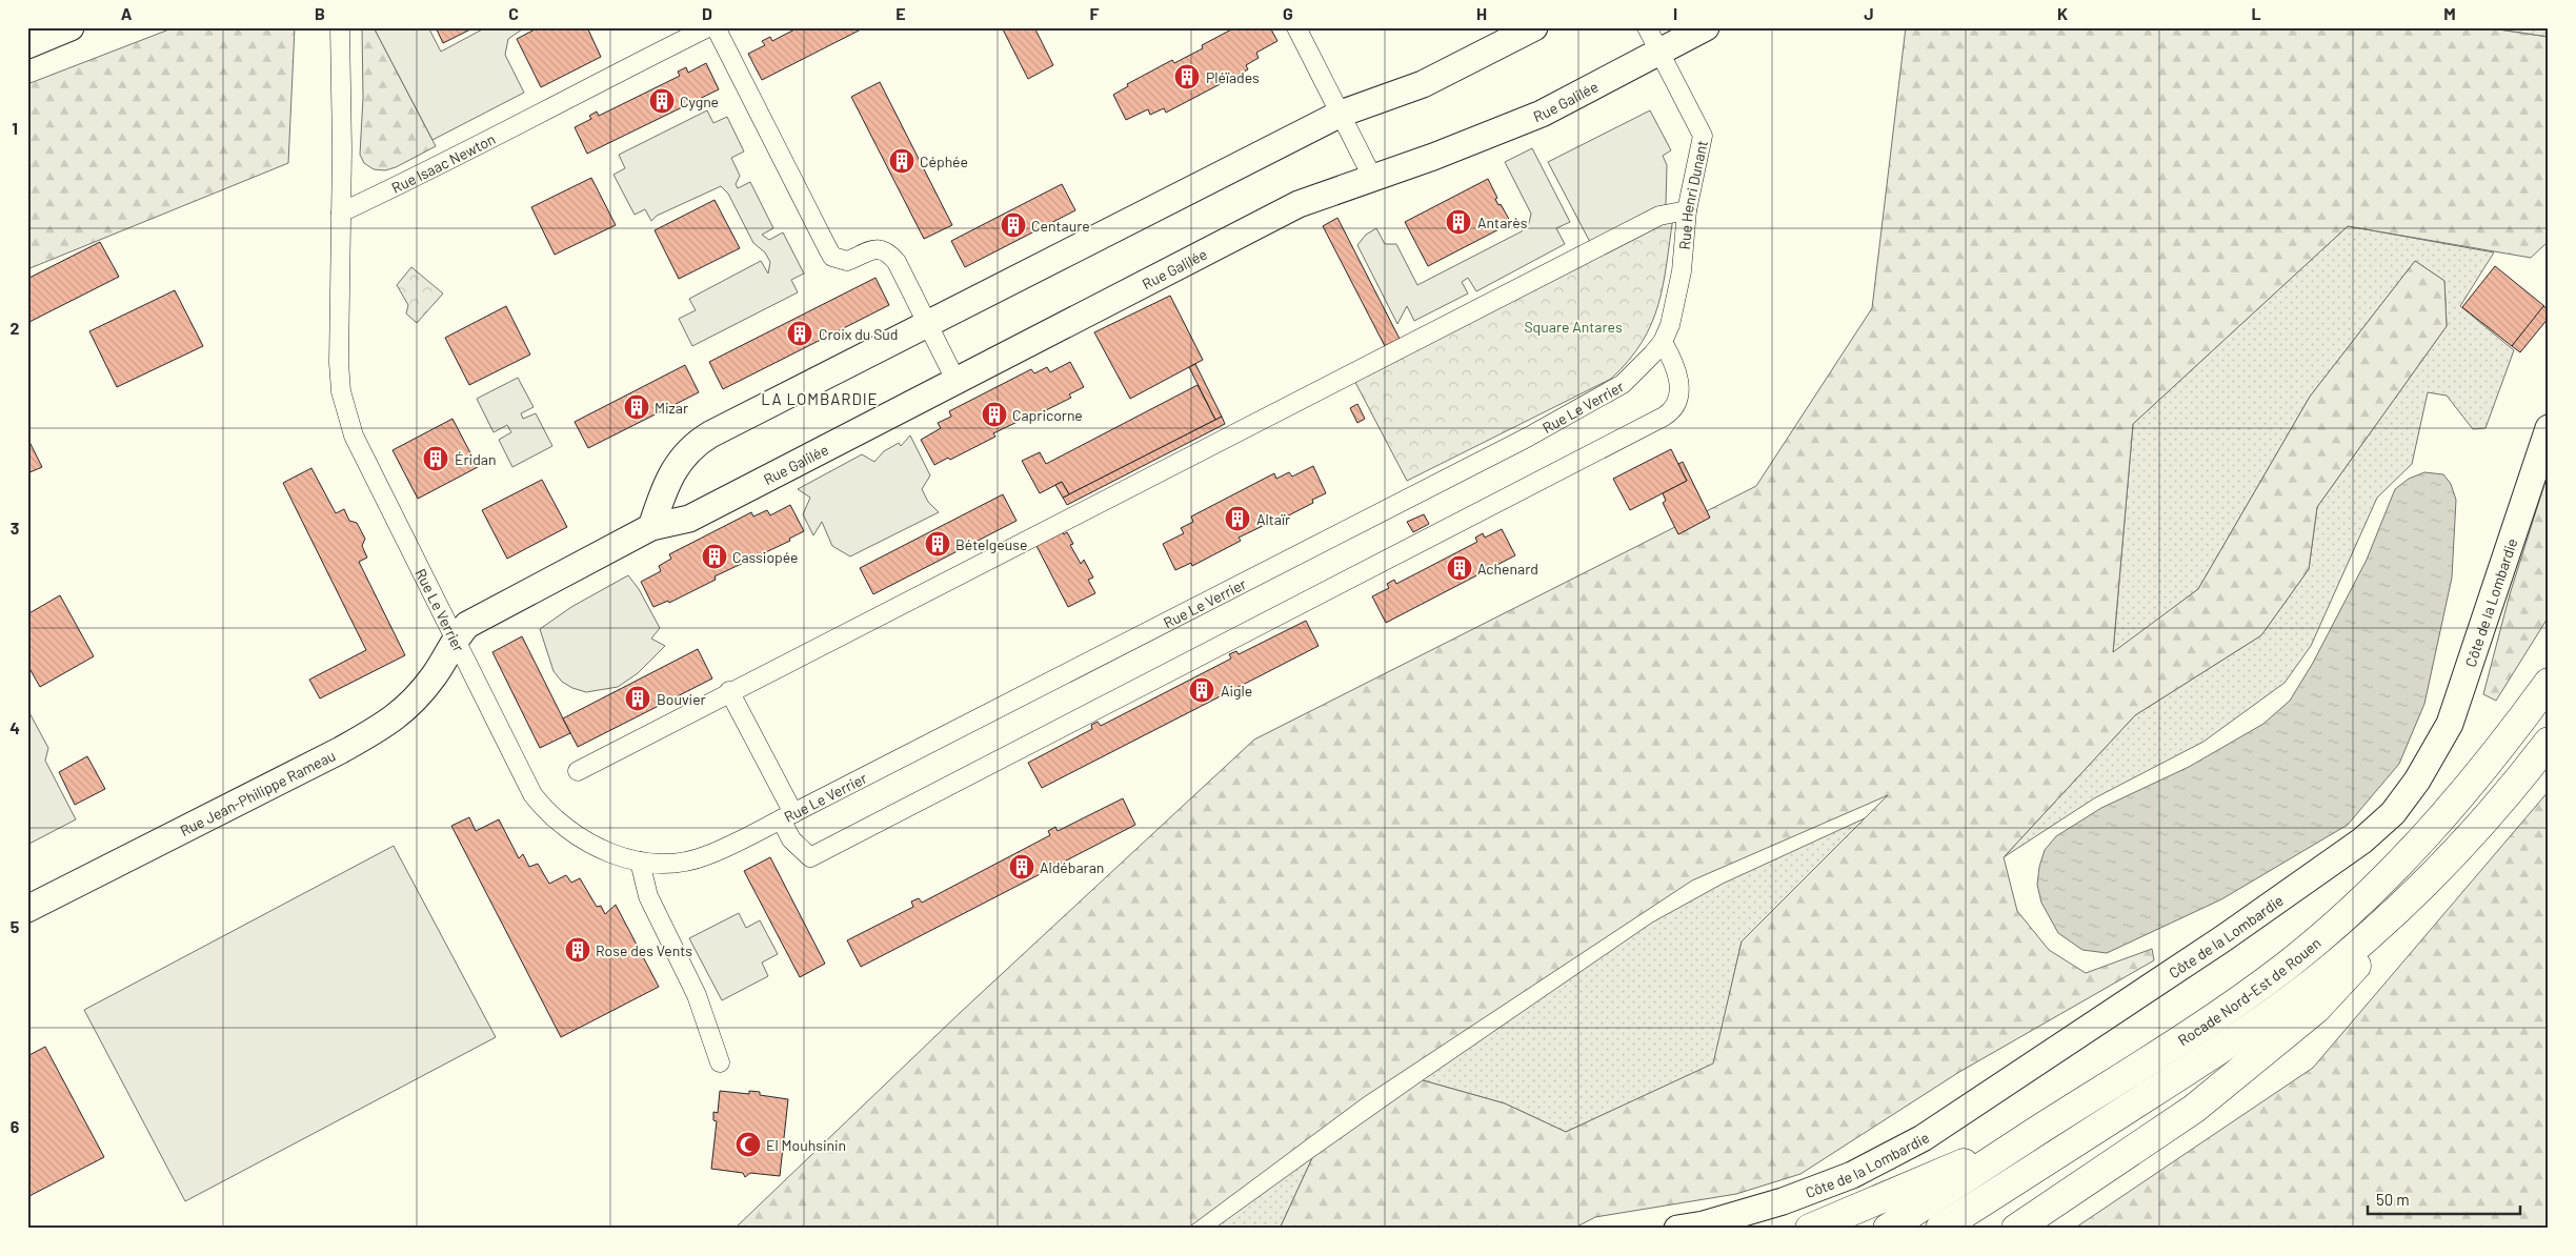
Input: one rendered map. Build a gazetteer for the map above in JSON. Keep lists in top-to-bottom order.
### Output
{
  "streets": {
    "highway": ["Rocade Nord-Est de Rouen"],
    "street": [
      "Rue Galilée",
      "Rue Isaac Newton",
      "Rue Henri Dunant",
      "Rue Le Verrier",
      "Côte de la Lombardie",
      "Rue Jean-Philippe Rameau"
    ]
  },
  "crossings": [
    ["Rue Galilée", "Rue Henri Dunant"],
    ["Rue Galilée", "Rue Le Verrier"],
    ["Rue Galilée", "Rue Jean-Philippe Rameau"],
    ["Rue Isaac Newton", "Rue Le Verrier"],
    ["Rue Henri Dunant", "Rue Le Verrier"],
    ["Rue Le Verrier", "Rue Jean-Philippe Rameau"]
  ],
  "districts": ["LA LOMBARDIE"],
  "parks": ["Square Antares"],
  "places": {
    "building": [
      "Pléïades",
      "Cygne",
      "Céphée",
      "Antarès",
      "Centaure",
      "Croix du Sud",
      "Mizar",
      "Capricorne",
      "Éridan",
      "Altaïr",
      "Bételgeuse",
      "Cassiopée",
      "Achenard",
      "Aigle",
      "Bouvier",
      "Aldébaran",
      "Rose des Vents"
    ],
    "mosque": ["El Mouhsinin"]
  },
  "scale_bar": "50 m",
  "grid": {
    "columns": [
      "A",
      "B",
      "C",
      "D",
      "E",
      "F",
      "G",
      "H",
      "I",
      "J",
      "K",
      "L",
      "M"
    ],
    "rows": [
      "1",
      "2",
      "3",
      "4",
      "5",
      "6"
    ]
  }
}
